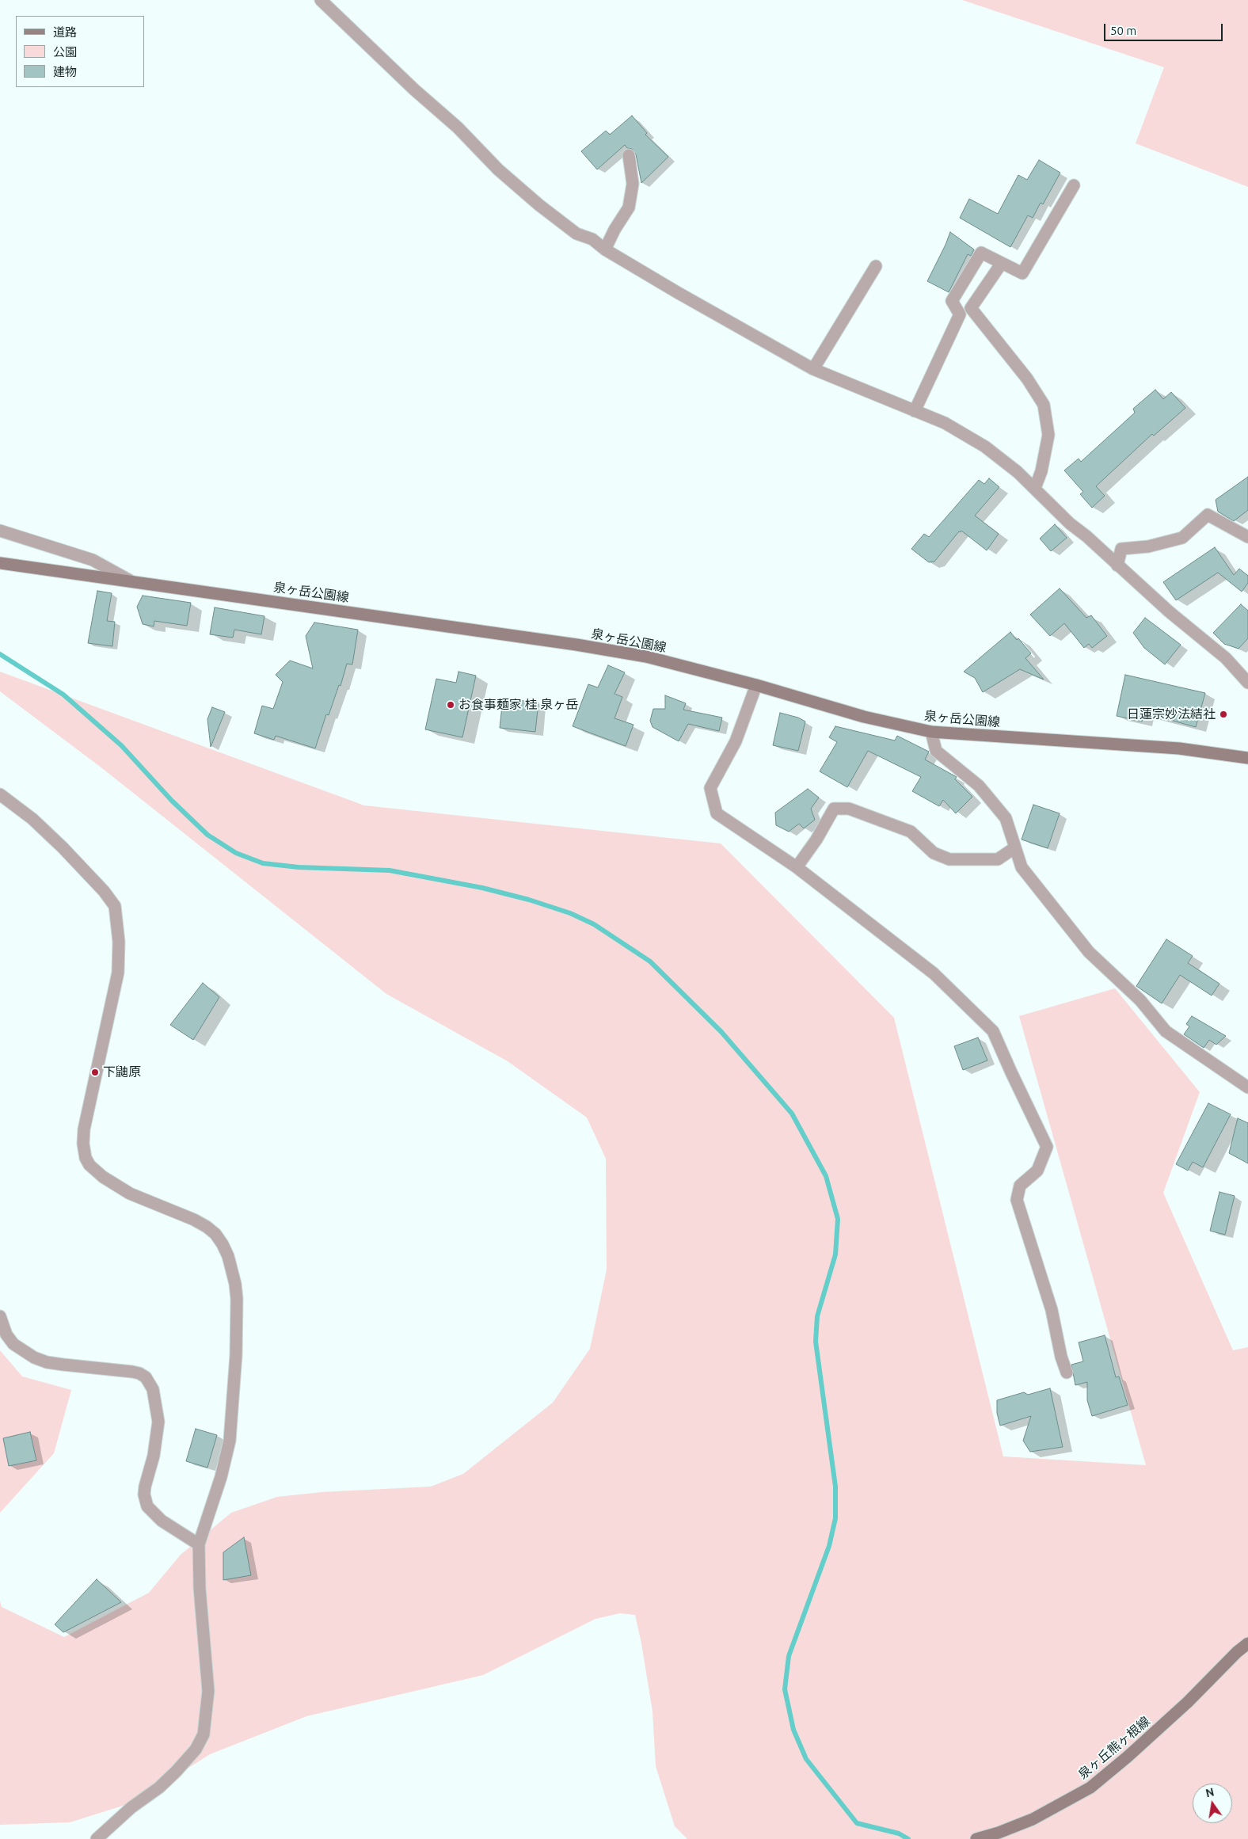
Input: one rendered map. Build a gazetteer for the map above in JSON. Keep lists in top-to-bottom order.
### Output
{
  "streets": {
    "main road": ["泉ヶ岳公園線", "泉ヶ丘熊ヶ根線"]
  },
  "places": ["お食事麺家 桂 泉ヶ岳", "日蓮宗妙法結社", "下鼬原"],
  "legend": ["道路", "公園", "建物"],
  "scale_bar": "50 m",
  "north": "top"
}
